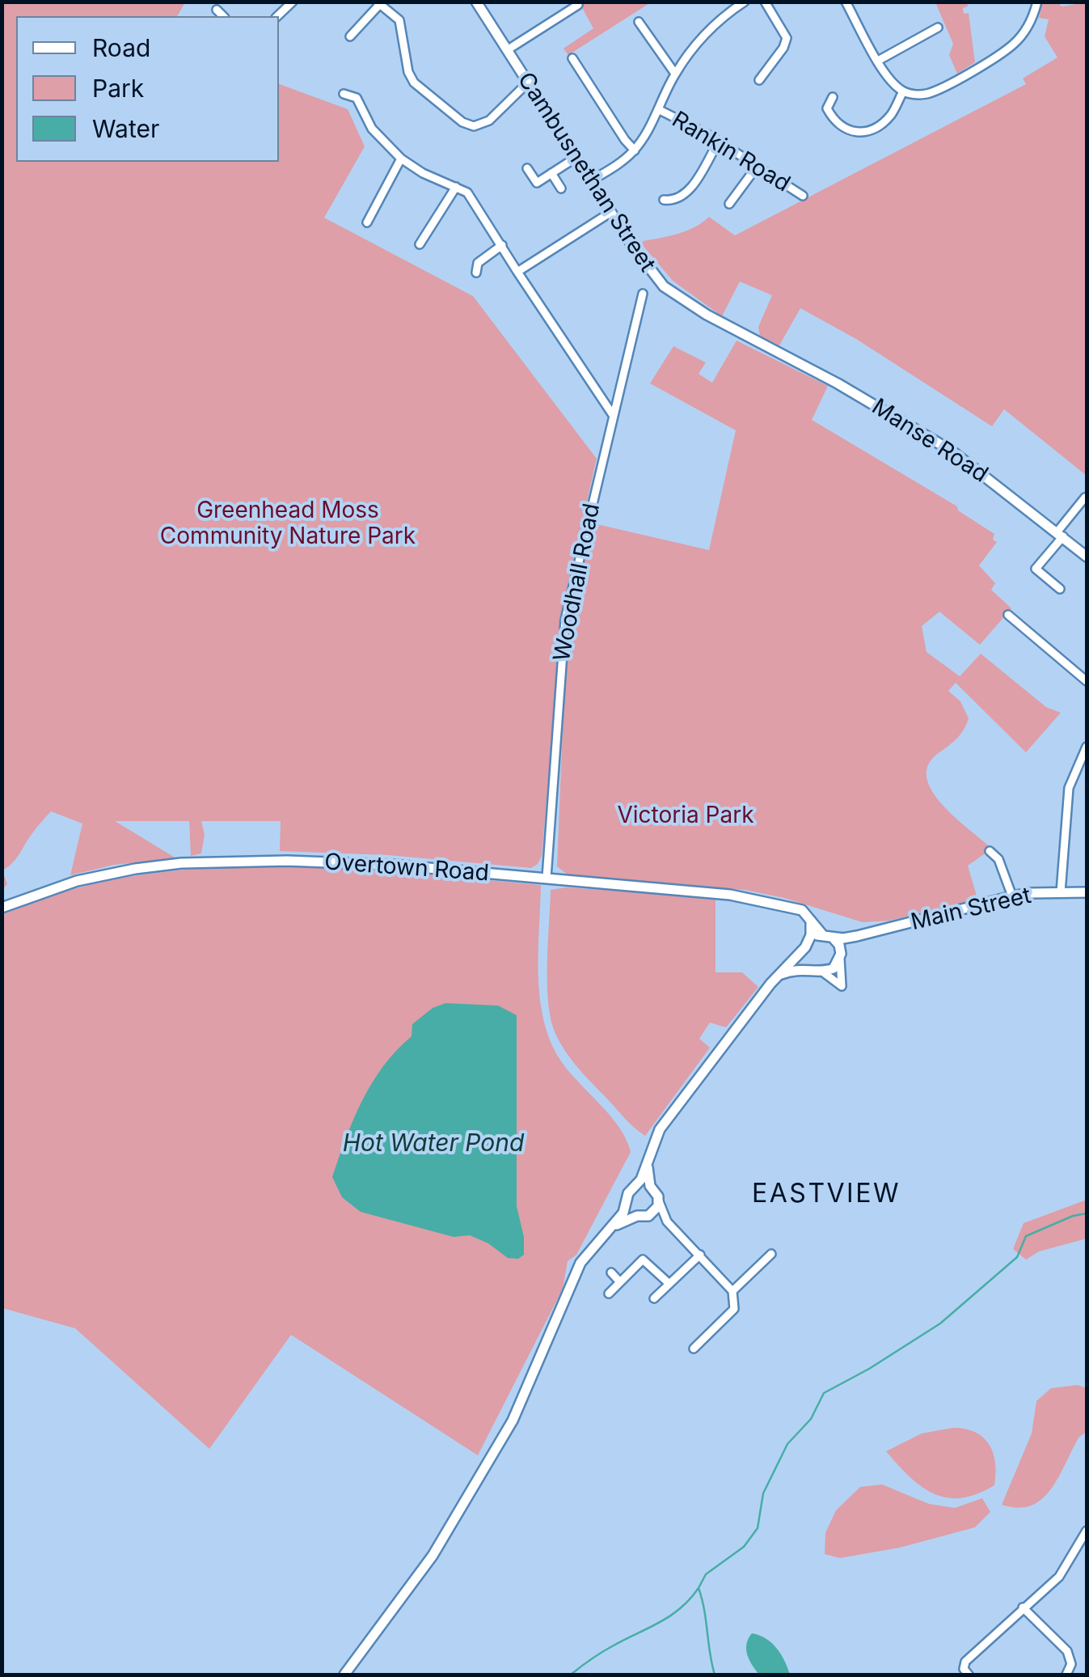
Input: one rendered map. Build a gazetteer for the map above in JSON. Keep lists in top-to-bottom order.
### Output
{
  "streets": {
    "main road": [
      "Cambusnethan Street",
      "Manse Road",
      "Overtown Road",
      "Main Street"
    ],
    "street": ["Rankin Road", "Woodhall Road"]
  },
  "crossings": [
    ["Cambusnethan Street", "Manse Road"],
    ["Woodhall Road", "Overtown Road"],
    ["Overtown Road", "Main Street"]
  ],
  "districts": ["EASTVIEW"],
  "water": ["Hot Water Pond"],
  "parks": ["Greenhead Moss Community Nature Park", "Victoria Park"],
  "legend": ["Road", "Park", "Water"]
}
